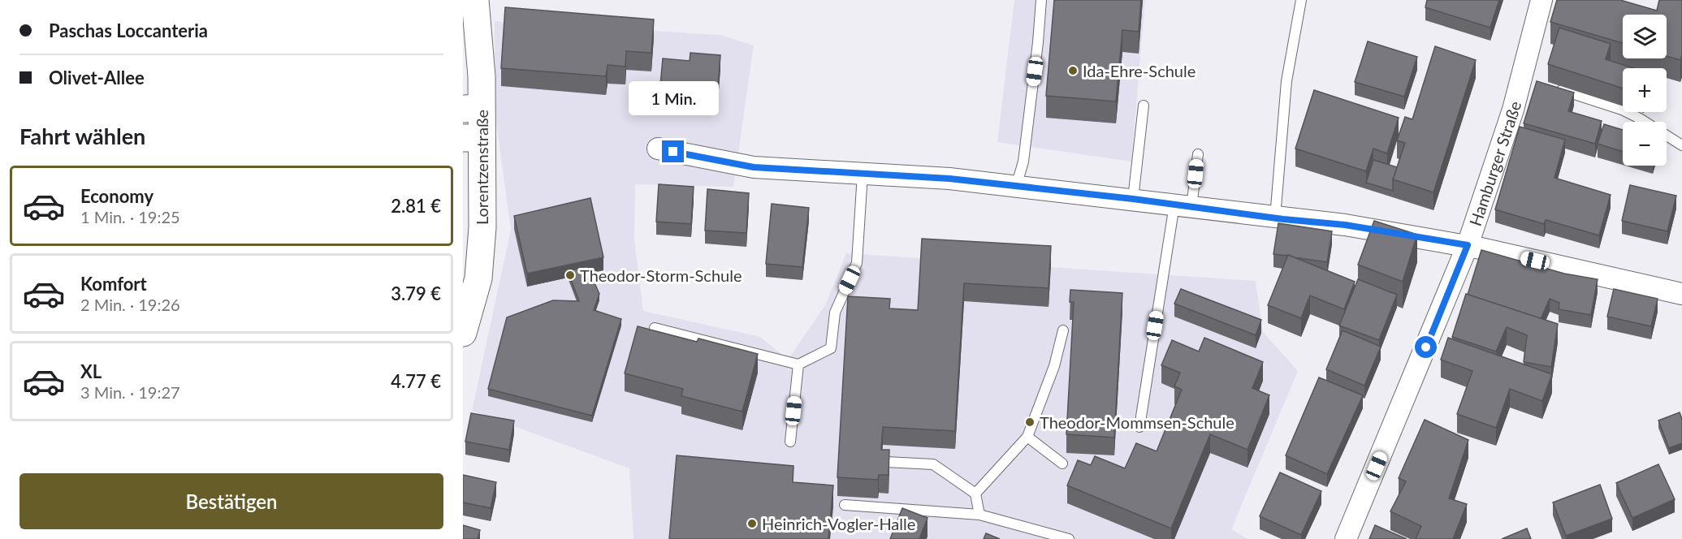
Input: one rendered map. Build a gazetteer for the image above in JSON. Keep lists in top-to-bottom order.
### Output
{
  "streets": {
    "main road": ["Lorentzenstraße"],
    "street": ["Hamburger Straße"]
  },
  "places": [
    "Ida-Ehre-Schule",
    "Theodor-Storm-Schule",
    "Theodor-Mommsen-Schule",
    "Heinrich-Vogler-Halle"
  ],
  "page": {
    "banner": ["Paschas Loccanteria", "Olivet-Allee"],
    "map_buttons": ["+", "−"],
    "bubble": "1 Min.",
    "heading": "Fahrt wählen",
    "list": [
      {
        "name": "Economy",
        "note": "1 Min. · 19:25",
        "value": "2.81 €"
      },
      {
        "name": "Komfort",
        "note": "2 Min. · 19:26",
        "value": "3.79 €"
      },
      {
        "name": "XL",
        "note": "3 Min. · 19:27",
        "value": "4.77 €"
      }
    ],
    "buttons": "Bestätigen"
  }
}
